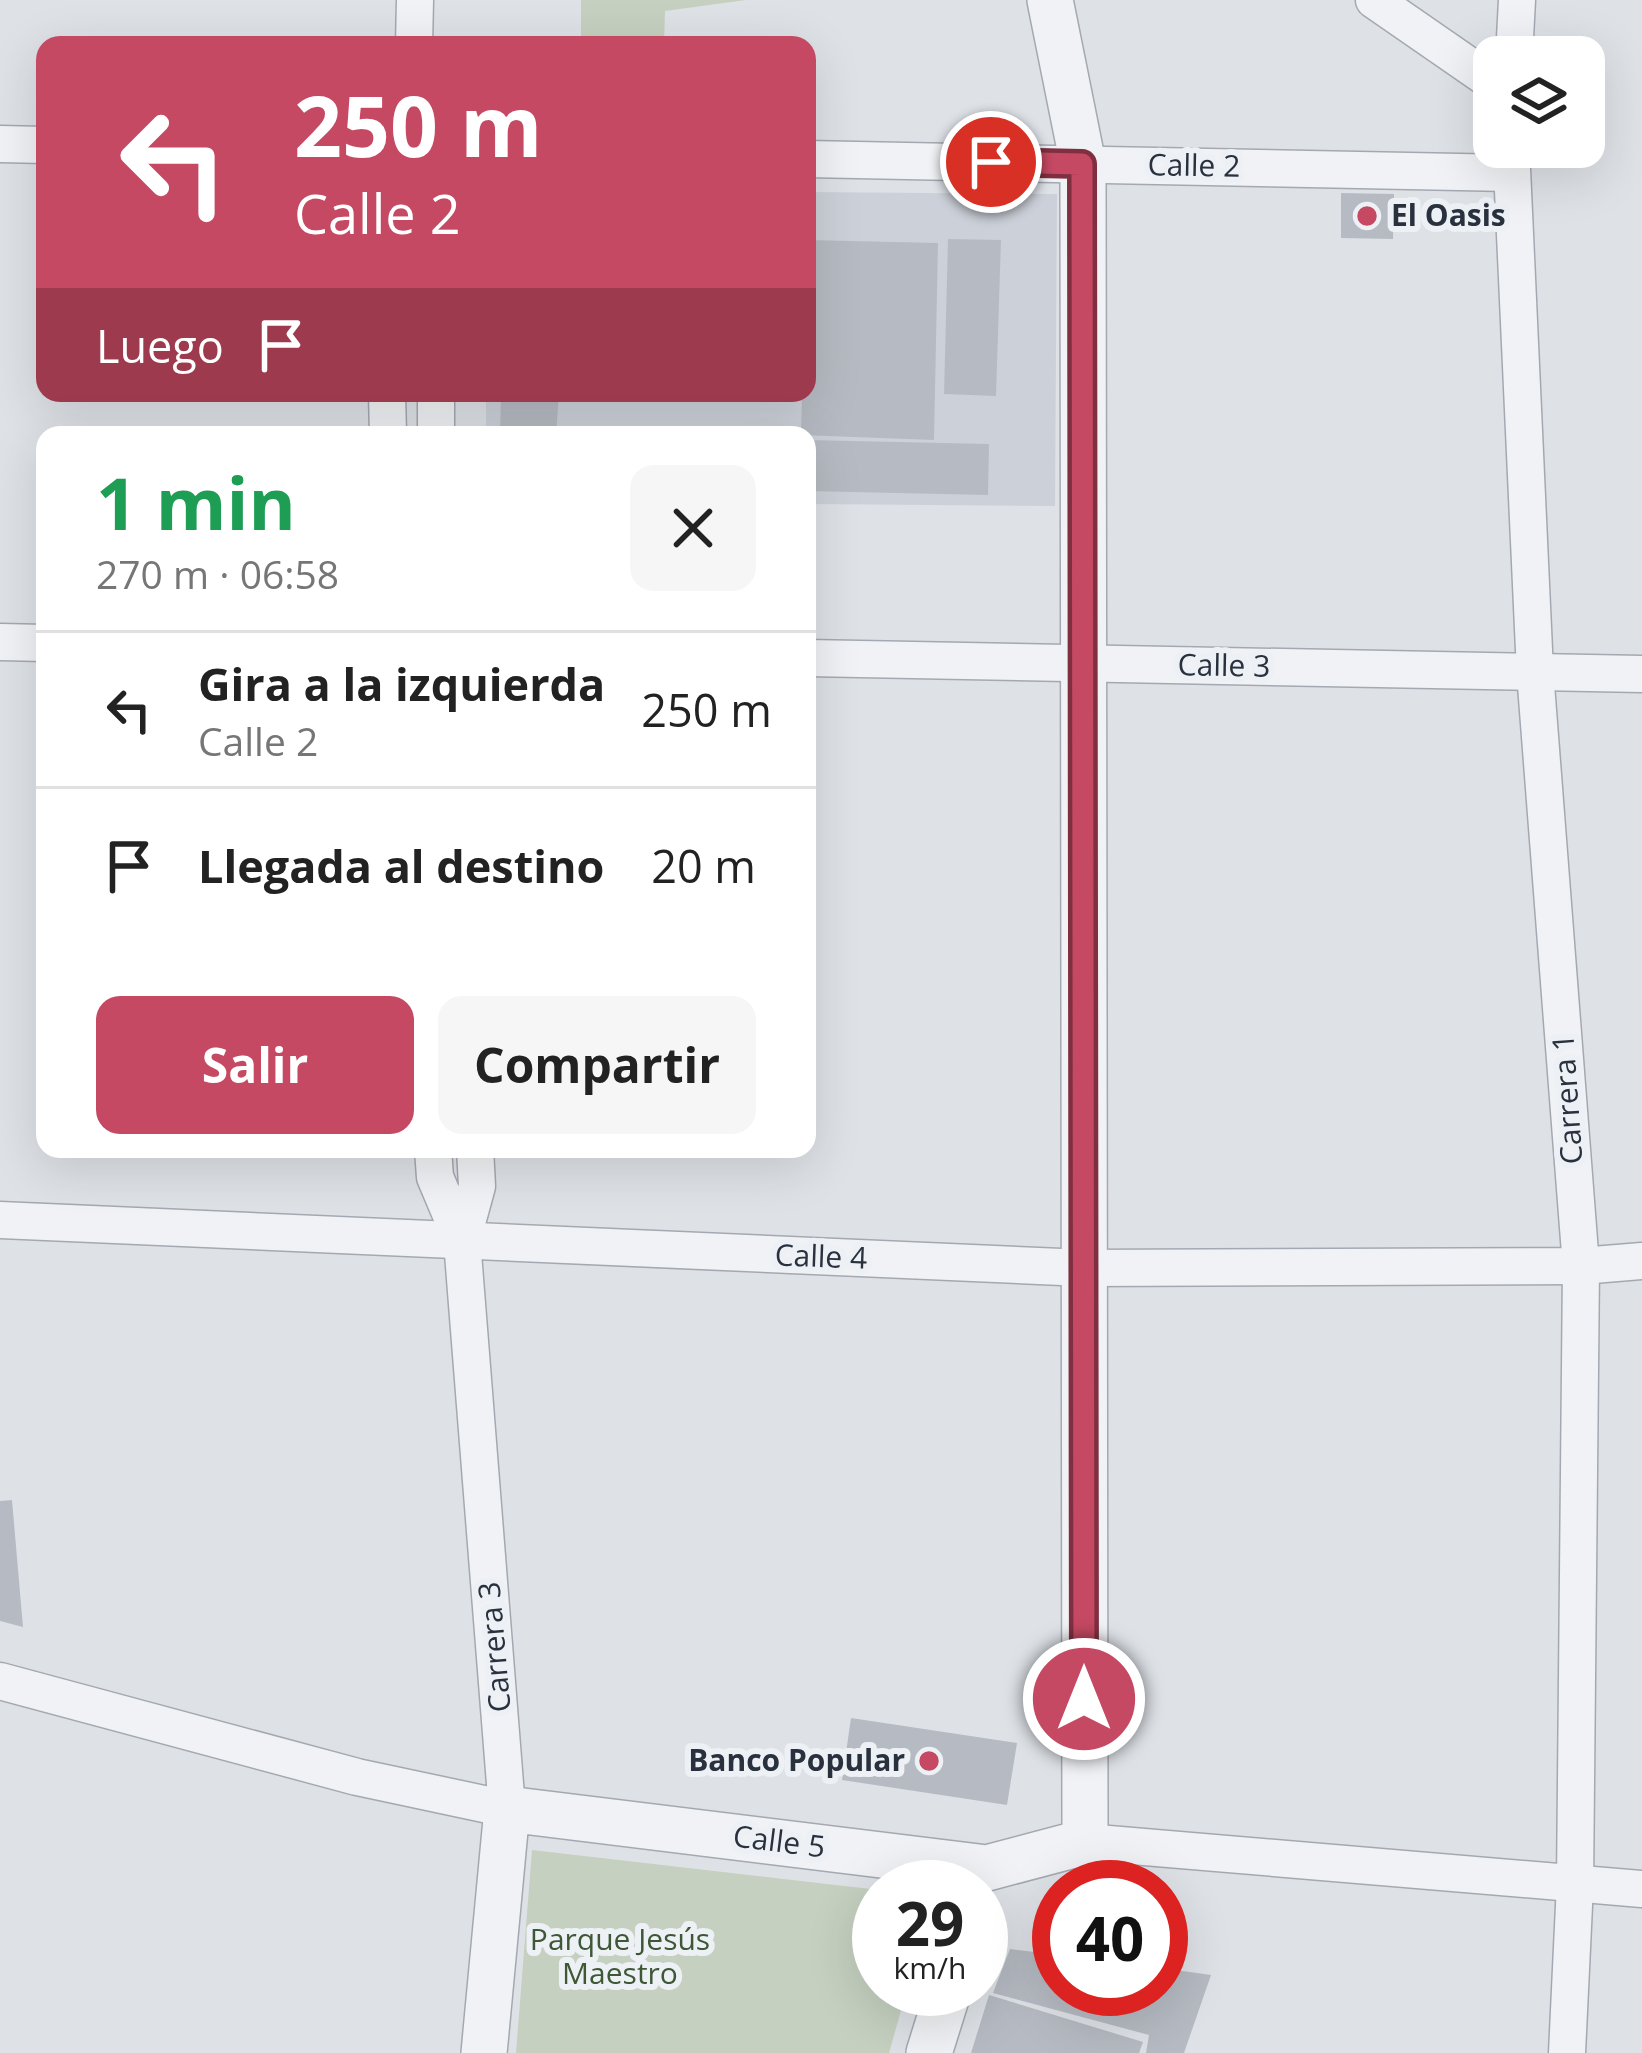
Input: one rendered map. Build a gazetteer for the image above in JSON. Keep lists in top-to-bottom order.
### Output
{
  "streets": {
    "street": [
      "Calle 2",
      "Calle 3",
      "Carrera 1",
      "Calle 4",
      "Carrera 3",
      "Calle 5"
    ]
  },
  "crossings": [
    ["Calle 3", "Carrera 1"],
    ["Carrera 1", "Calle 4"],
    ["Carrera 1", "Calle 5"],
    ["Calle 4", "Carrera 3"],
    ["Carrera 3", "Calle 5"]
  ],
  "parks": ["Parque Jesús Maestro"],
  "places": ["El Oasis", "Banco Popular"],
  "page": {
    "turn": ["250 m", "Calle 2"],
    "then": "Luego",
    "heading": ["1 min", "270 m · 06:58"],
    "list": [
      {
        "name": "Gira a la izquierda",
        "note": "Calle 2",
        "value": "250 m"
      },
      {
        "name": "Llegada al destino",
        "value": "20 m"
      }
    ],
    "buttons": ["Salir", "Compartir"],
    "speed": "29 km/h",
    "limit": "40"
  }
}
